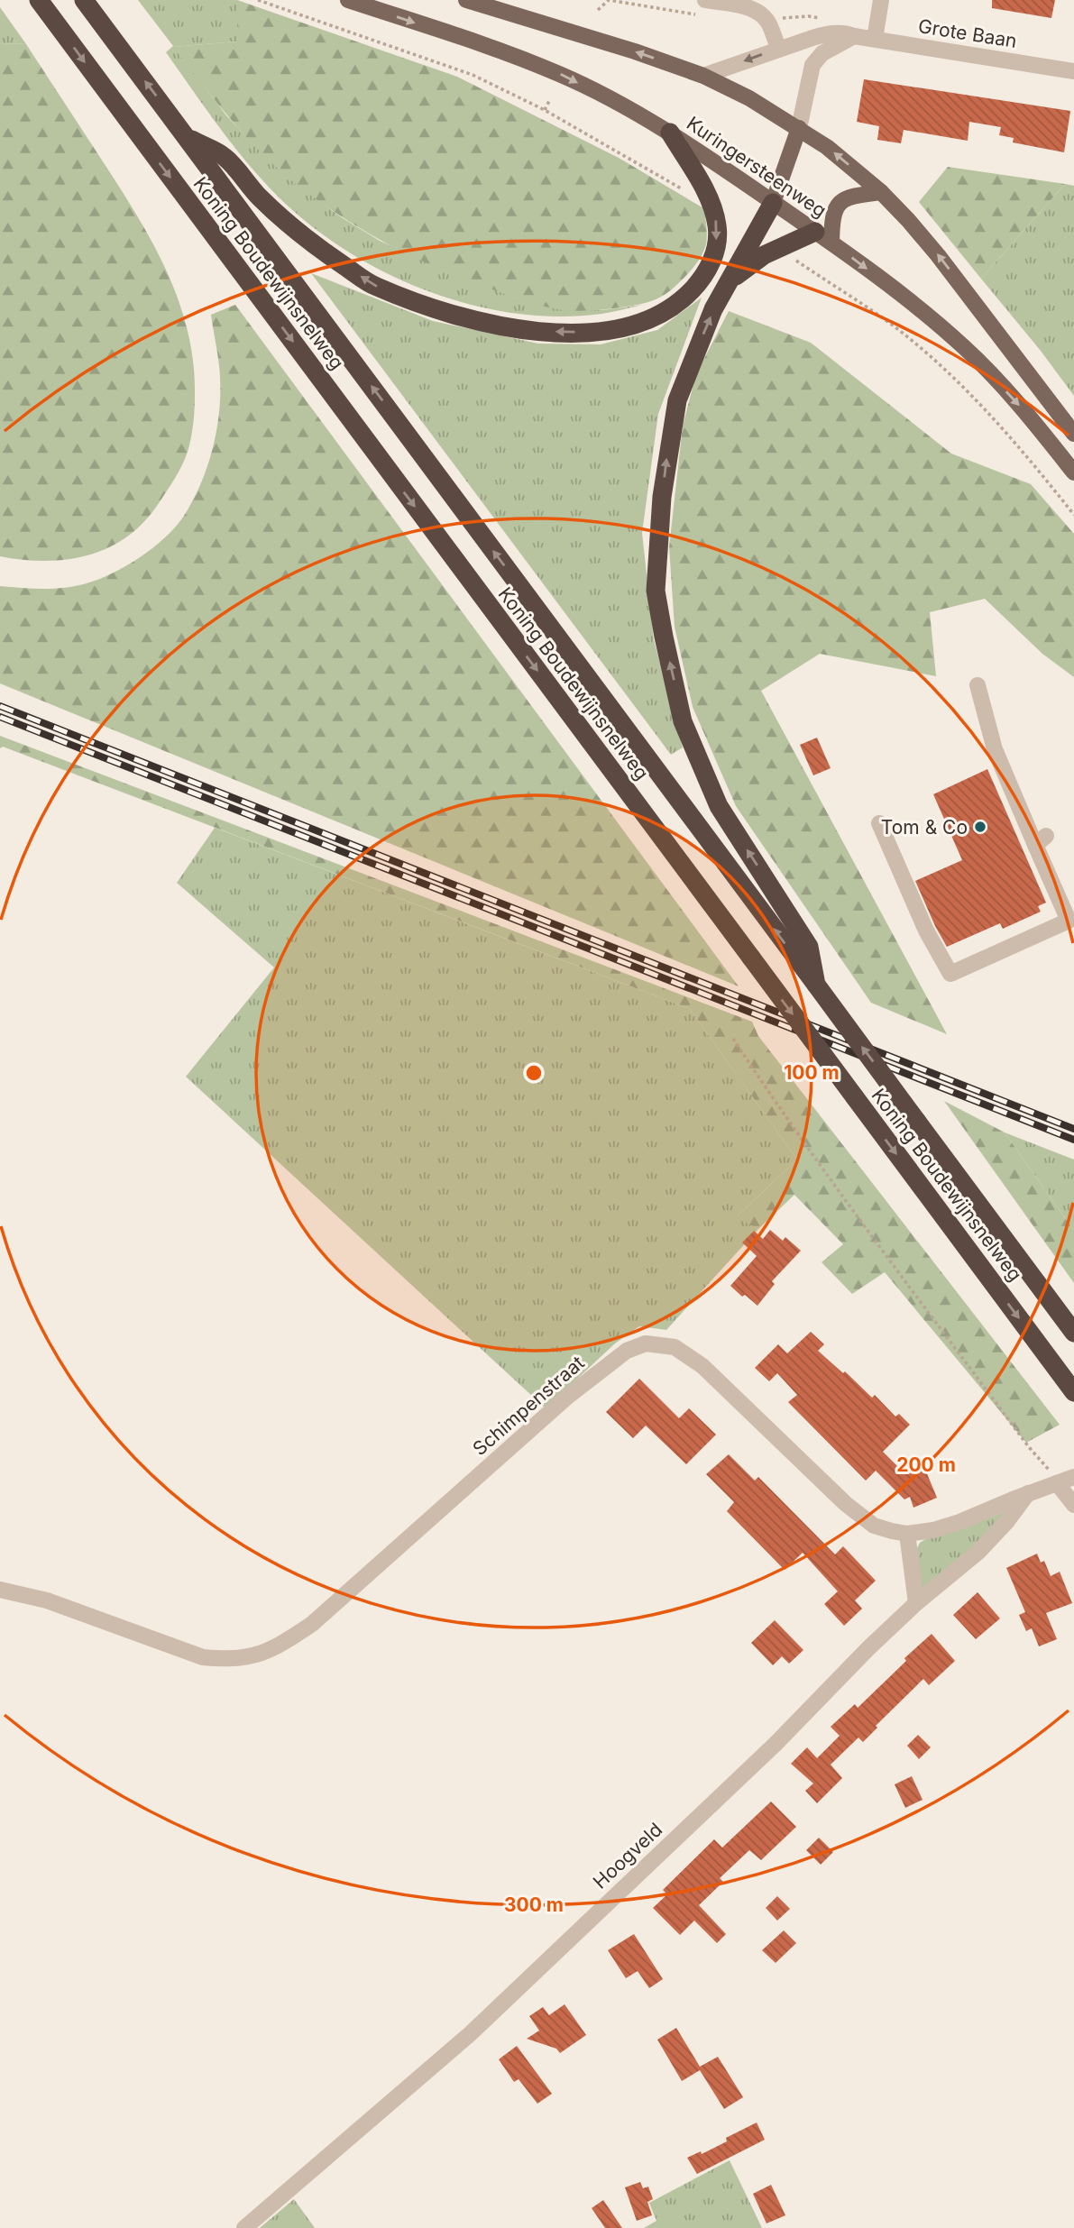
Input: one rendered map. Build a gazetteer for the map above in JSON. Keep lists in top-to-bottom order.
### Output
{
  "streets": {
    "highway": ["Koning Boudewijnsnelweg"],
    "main road": ["Kuringersteenweg"],
    "street": ["Grote Baan", "Schimpenstraat", "Hoogveld"]
  },
  "crossings": [
    ["Schimpenstraat", "Hoogveld"]
  ],
  "places": ["Tom & Co"],
  "rings": ["100 m", "200 m", "300 m"]
}
